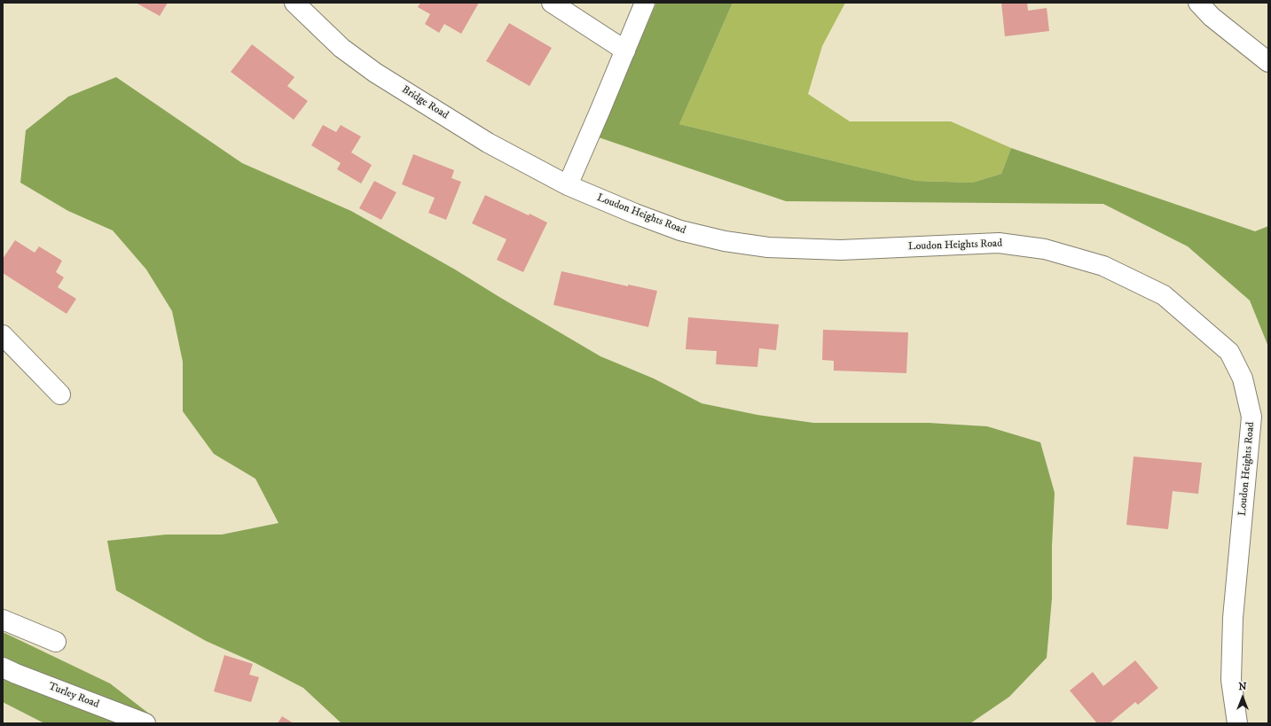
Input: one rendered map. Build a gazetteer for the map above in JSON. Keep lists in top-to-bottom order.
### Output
{
  "streets": {
    "main road": ["Bridge Road", "Loudon Heights Road", "Turley Road"]
  },
  "crossings": [
    ["Bridge Road", "Loudon Heights Road"]
  ],
  "north": "top"
}
